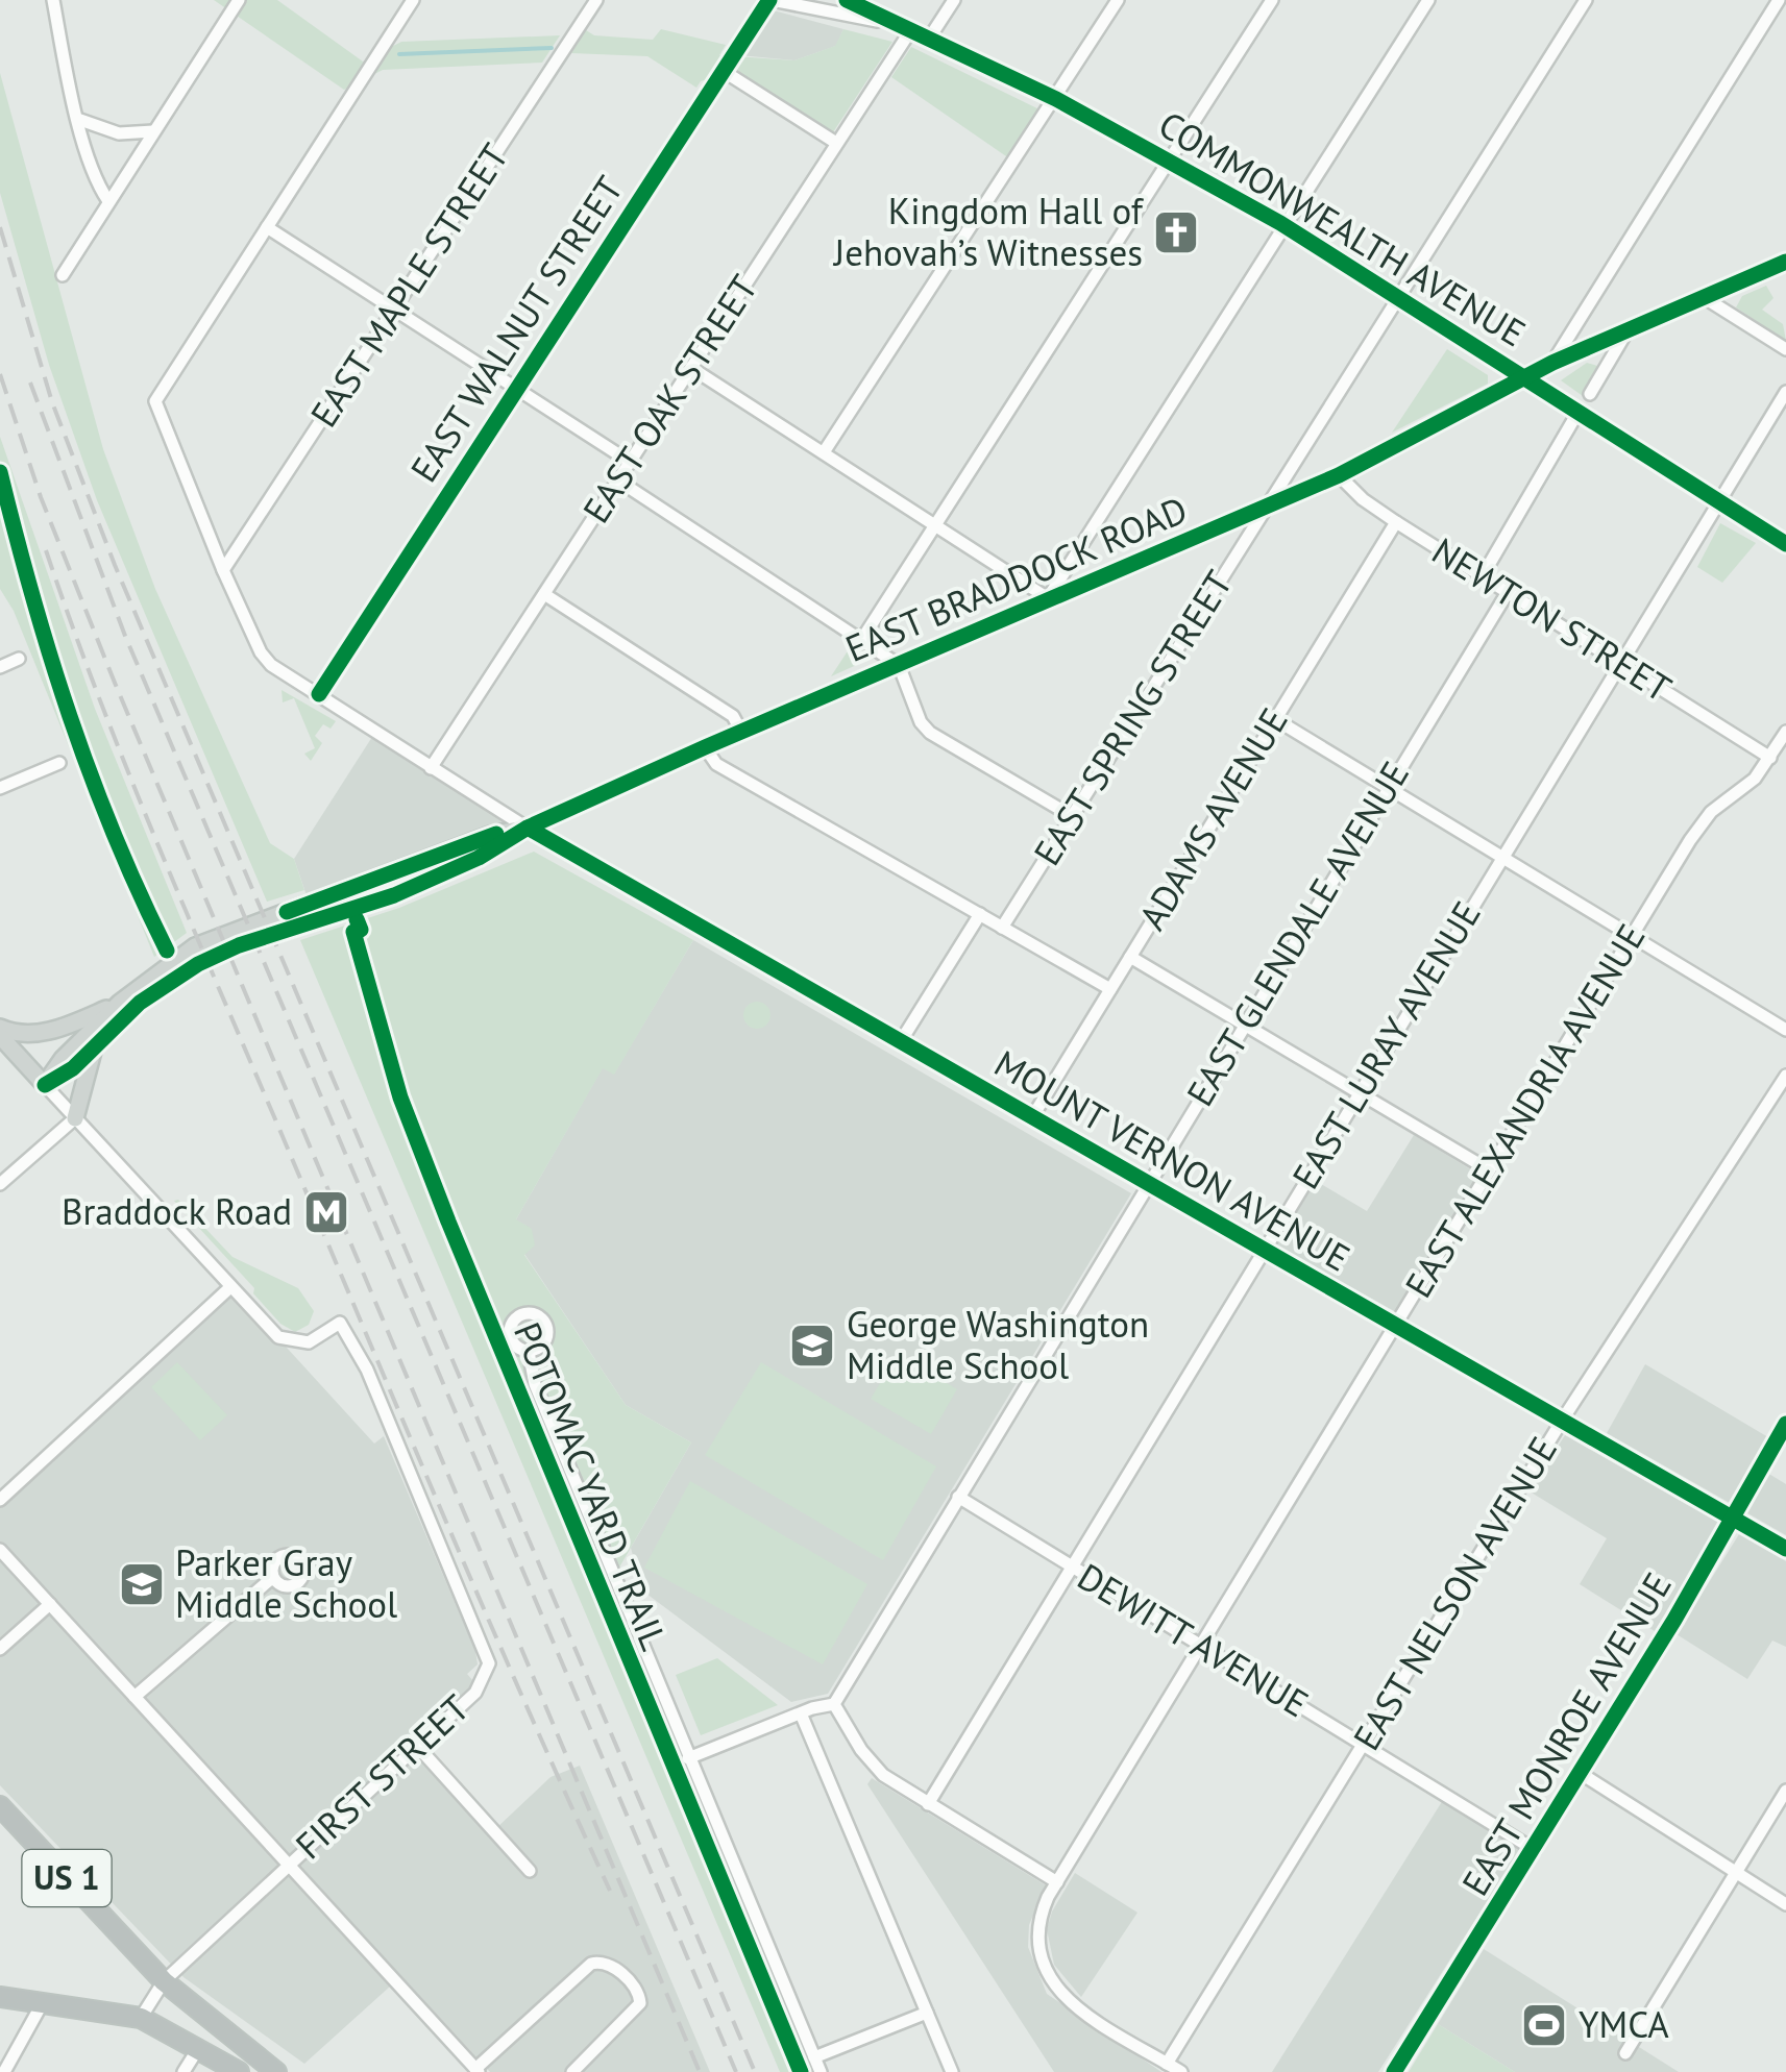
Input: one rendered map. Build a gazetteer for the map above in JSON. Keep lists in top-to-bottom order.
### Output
{
  "streets": {
    "highway": ["US 1"],
    "main road": ["EAST BRADDOCK ROAD", "MOUNT VERNON AVENUE"],
    "street": [
      "COMMONWEALTH AVENUE",
      "EAST MAPLE STREET",
      "EAST WALNUT STREET",
      "EAST OAK STREET",
      "NEWTON STREET",
      "EAST SPRING STREET",
      "ADAMS AVENUE",
      "EAST GLENDALE AVENUE",
      "EAST LURAY AVENUE",
      "EAST ALEXANDRIA AVENUE",
      "EAST NELSON AVENUE",
      "DEWITT AVENUE",
      "EAST MONROE AVENUE",
      "FIRST STREET"
    ],
    "cycle path": ["POTOMAC YARD TRAIL"]
  },
  "crossings": [
    ["COMMONWEALTH AVENUE", "EAST WALNUT STREET"],
    ["COMMONWEALTH AVENUE", "EAST OAK STREET"],
    ["COMMONWEALTH AVENUE", "EAST BRADDOCK ROAD"],
    ["COMMONWEALTH AVENUE", "EAST SPRING STREET"],
    ["COMMONWEALTH AVENUE", "EAST LURAY AVENUE"],
    ["EAST MAPLE STREET", "MOUNT VERNON AVENUE"],
    ["EAST WALNUT STREET", "MOUNT VERNON AVENUE"],
    ["EAST OAK STREET", "MOUNT VERNON AVENUE"],
    ["EAST BRADDOCK ROAD", "NEWTON STREET"],
    ["EAST BRADDOCK ROAD", "EAST SPRING STREET"],
    ["EAST BRADDOCK ROAD", "MOUNT VERNON AVENUE"],
    ["NEWTON STREET", "ADAMS AVENUE"],
    ["NEWTON STREET", "EAST GLENDALE AVENUE"],
    ["NEWTON STREET", "EAST LURAY AVENUE"],
    ["NEWTON STREET", "EAST ALEXANDRIA AVENUE"],
    ["ADAMS AVENUE", "MOUNT VERNON AVENUE"],
    ["EAST GLENDALE AVENUE", "MOUNT VERNON AVENUE"],
    ["EAST GLENDALE AVENUE", "DEWITT AVENUE"],
    ["EAST LURAY AVENUE", "MOUNT VERNON AVENUE"],
    ["EAST LURAY AVENUE", "DEWITT AVENUE"],
    ["EAST ALEXANDRIA AVENUE", "MOUNT VERNON AVENUE"],
    ["EAST ALEXANDRIA AVENUE", "EAST NELSON AVENUE"],
    ["EAST ALEXANDRIA AVENUE", "DEWITT AVENUE"],
    ["MOUNT VERNON AVENUE", "EAST NELSON AVENUE"],
    ["MOUNT VERNON AVENUE", "EAST MONROE AVENUE"],
    ["EAST NELSON AVENUE", "DEWITT AVENUE"],
    ["DEWITT AVENUE", "EAST MONROE AVENUE"],
    ["FIRST STREET", "US 1"]
  ],
  "places": {
    "church": ["Kingdom Hall of Jehovah’s Witnesses"],
    "metro station": ["Braddock Road"],
    "school or university": ["George Washington Middle School", "Parker Gray Middle School"],
    "sports": ["YMCA"]
  }
}
